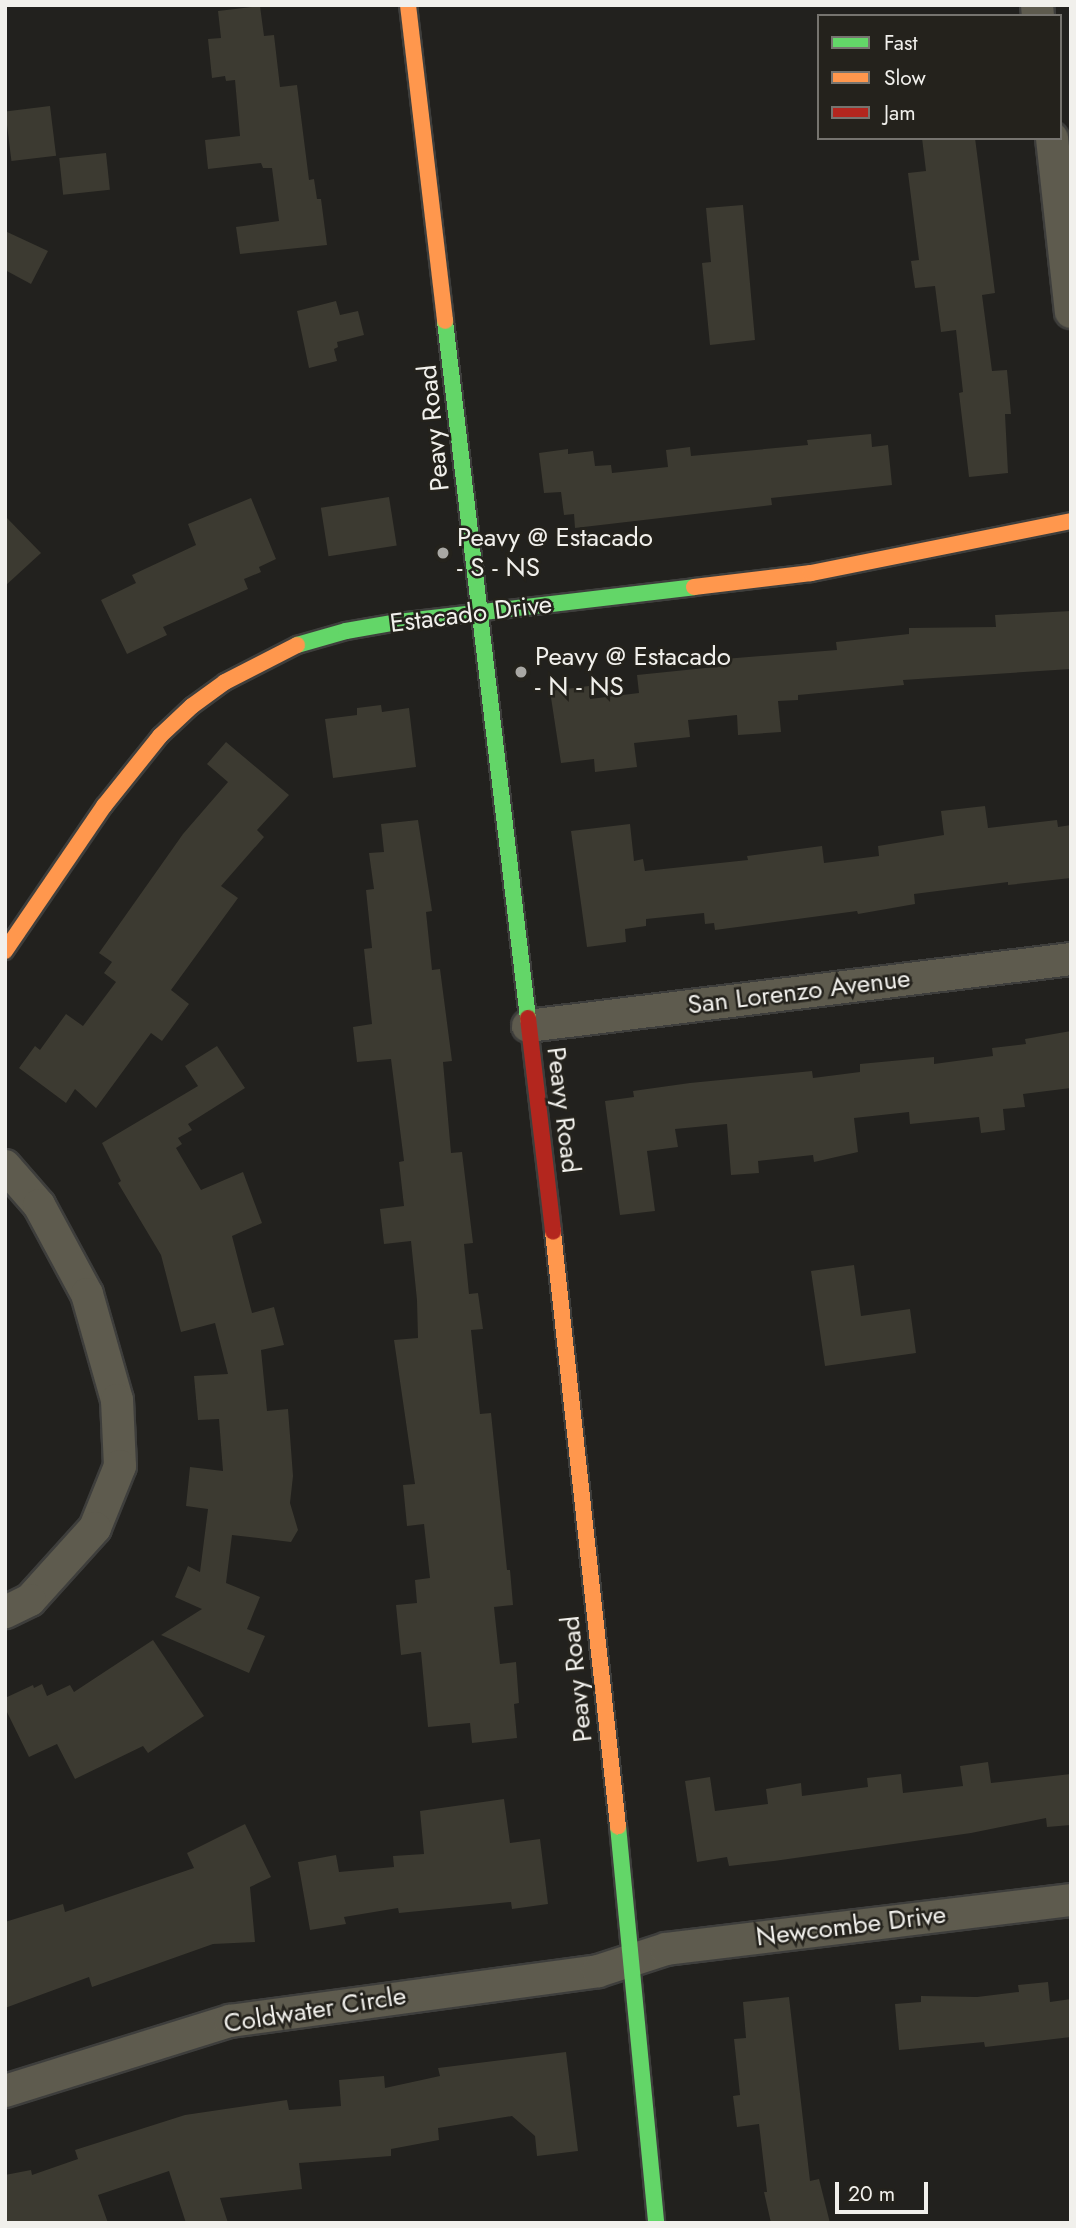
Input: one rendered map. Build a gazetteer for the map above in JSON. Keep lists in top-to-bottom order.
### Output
{
  "streets": {
    "street": [
      "Peavy Road",
      "Estacado Drive",
      "San Lorenzo Avenue",
      "Newcombe Drive",
      "Coldwater Circle"
    ]
  },
  "crossings": [
    ["Peavy Road", "Estacado Drive"],
    ["Peavy Road", "San Lorenzo Avenue"],
    ["Peavy Road", "Newcombe Drive"],
    ["Peavy Road", "Coldwater Circle"],
    ["Newcombe Drive", "Coldwater Circle"]
  ],
  "places": ["Peavy @ Estacado - S - NS", "Peavy @ Estacado - N - NS"],
  "legend": ["Fast", "Slow", "Jam"],
  "scale_bar": "20 m"
}
